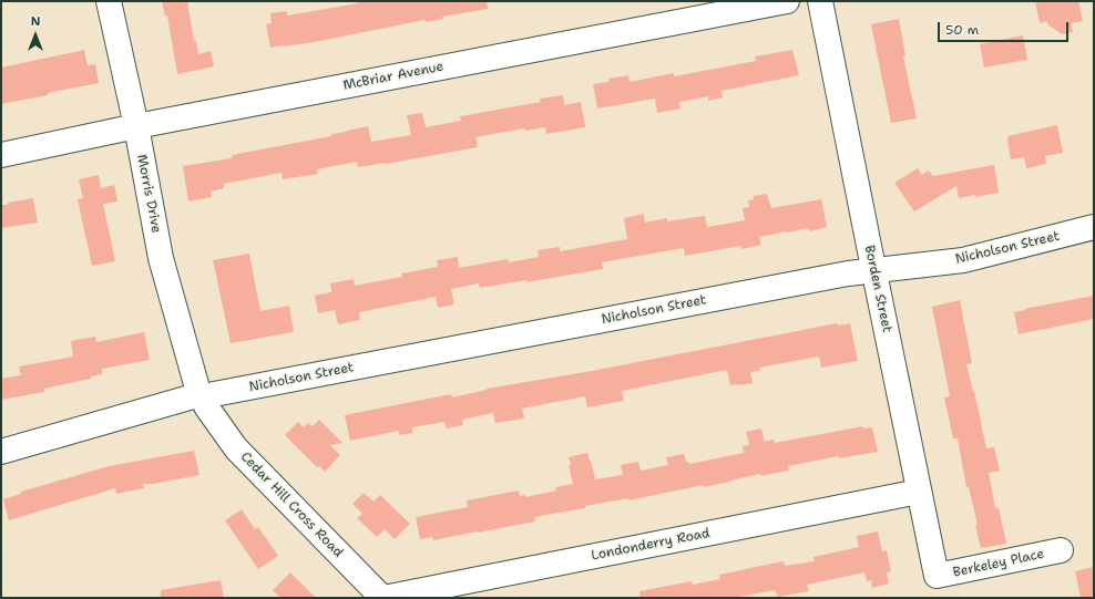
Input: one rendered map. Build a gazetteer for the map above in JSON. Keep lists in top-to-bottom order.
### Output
{
  "streets": {
    "street": [
      "McBriar Avenue",
      "Morris Drive",
      "Nicholson Street",
      "Borden Street",
      "Cedar Hill Cross Road",
      "Londonderry Road",
      "Berkeley Place"
    ]
  },
  "crossings": [
    ["McBriar Avenue", "Morris Drive"],
    ["Morris Drive", "Nicholson Street"],
    ["Morris Drive", "Cedar Hill Cross Road"],
    ["Nicholson Street", "Borden Street"],
    ["Nicholson Street", "Cedar Hill Cross Road"],
    ["Borden Street", "Londonderry Road"],
    ["Borden Street", "Berkeley Place"],
    ["Cedar Hill Cross Road", "Londonderry Road"]
  ],
  "scale_bar": "50 m",
  "north": "top"
}
